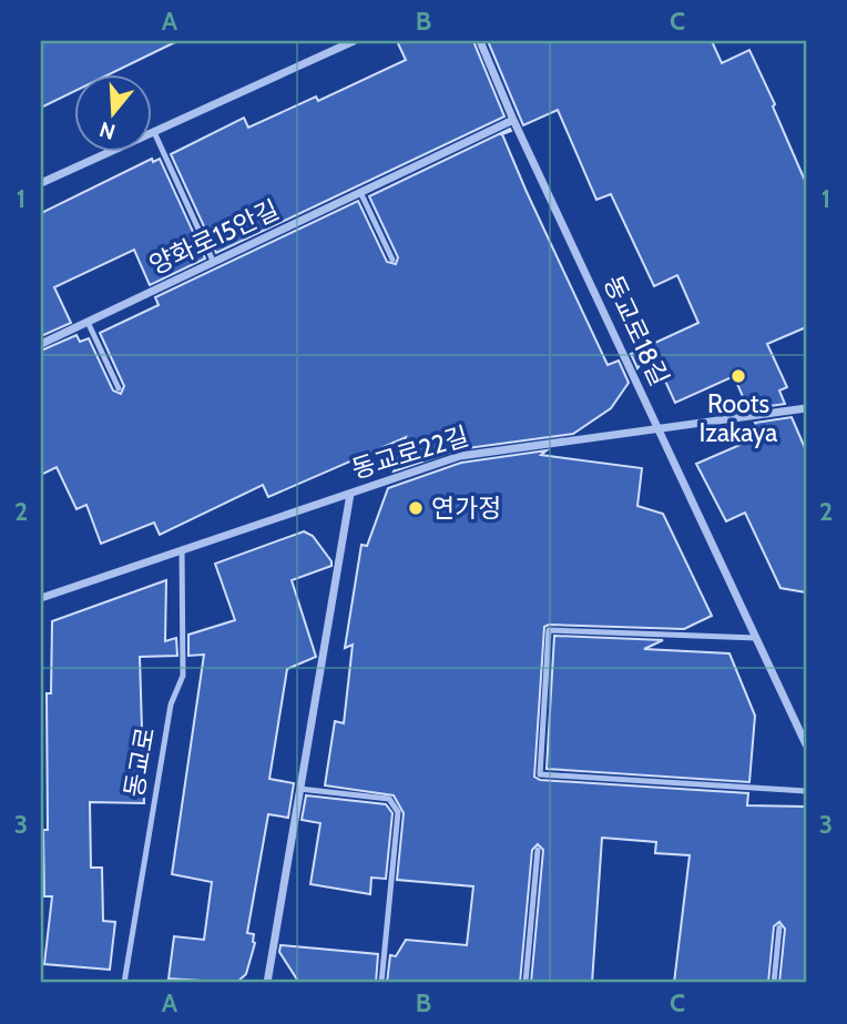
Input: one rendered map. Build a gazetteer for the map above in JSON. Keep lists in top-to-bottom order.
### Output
{
  "streets": {
    "street": ["양화로15안길", "동교로18길", "동교로22길"],
    "lane": ["동교로"]
  },
  "crossings": [
    ["양화로15안길", "동교로18길"],
    ["동교로18길", "동교로22길"],
    ["동교로22길", "동교로"]
  ],
  "places": ["Roots Izakaya", "연가정"],
  "north": "bottom",
  "grid": {
    "columns": ["A", "B", "C"],
    "rows": ["1", "2", "3"]
  }
}
